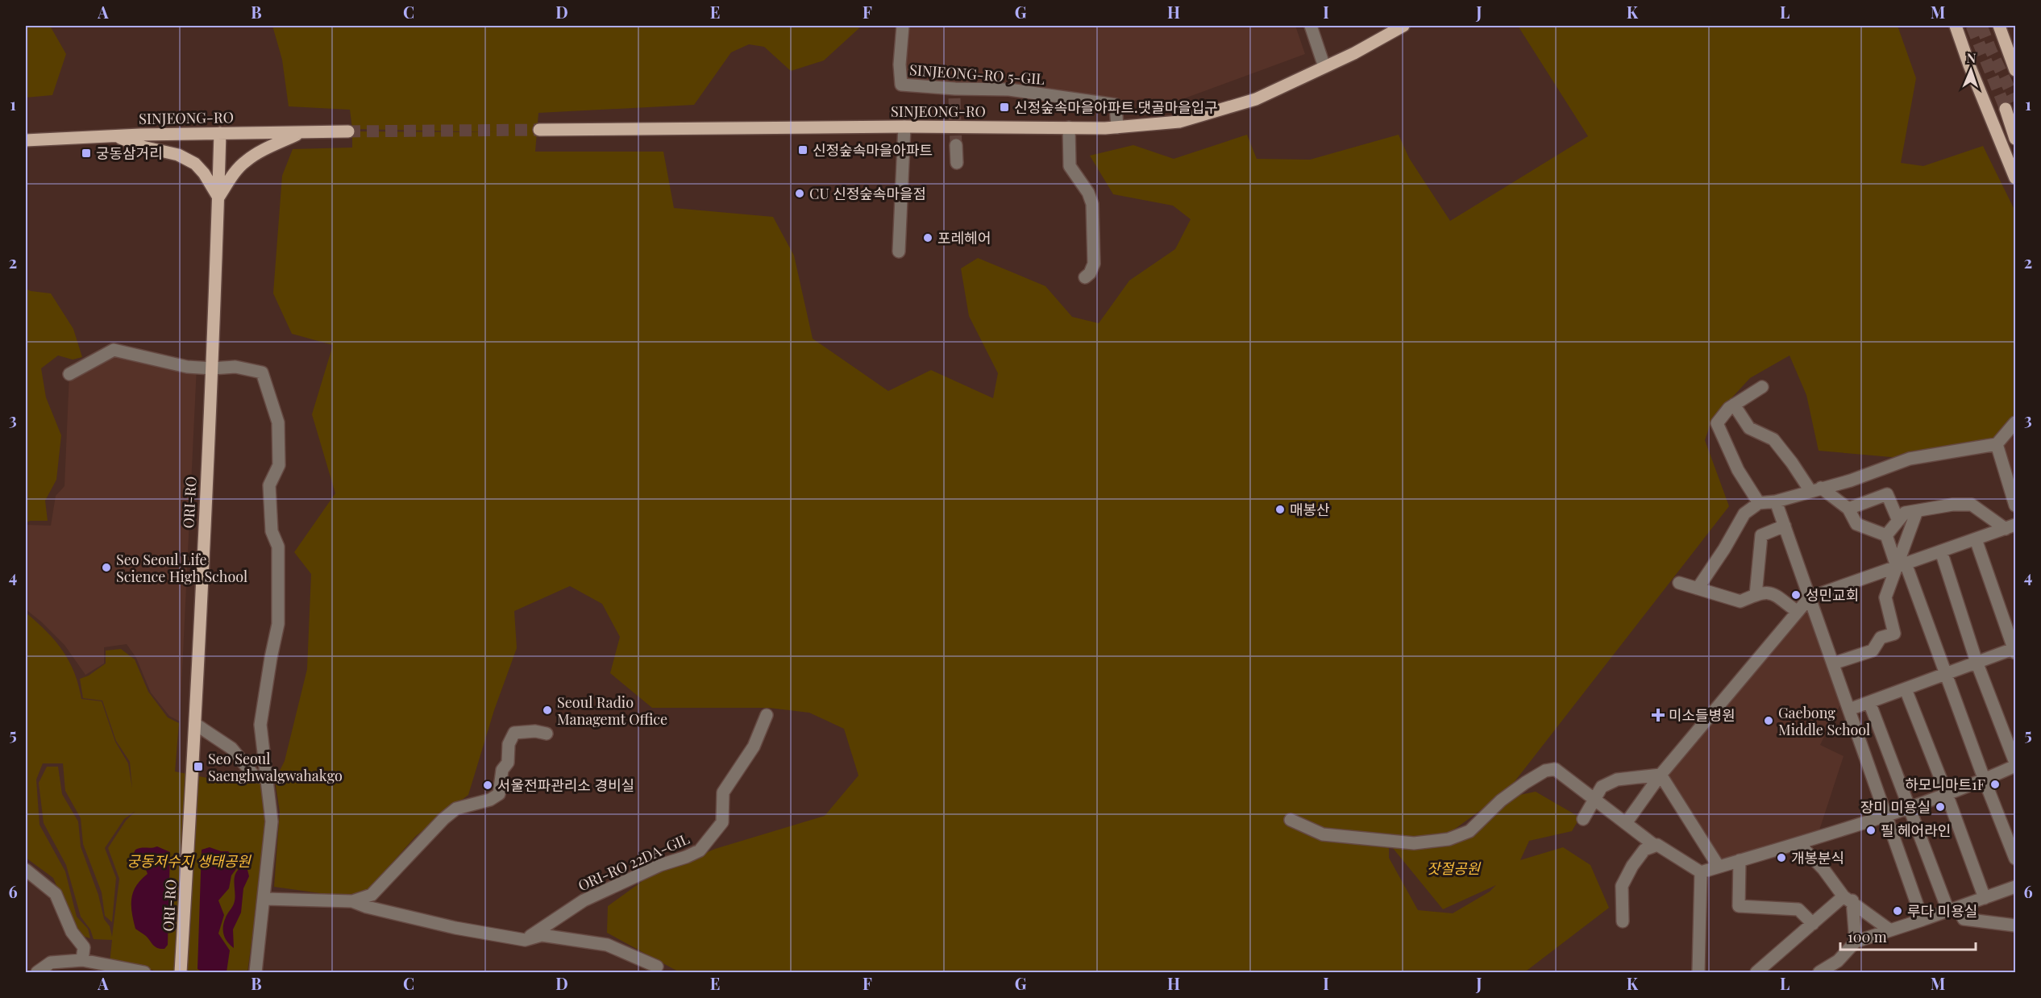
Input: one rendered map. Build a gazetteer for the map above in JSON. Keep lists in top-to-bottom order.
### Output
{
  "streets": {
    "main road": ["SINJEONG-RO", "ORI-RO"],
    "street": ["SINJEONG-RO 5-GIL", "ORI-RO 22DA-GIL"]
  },
  "crossings": [
    ["SINJEONG-RO 5-GIL", "SINJEONG-RO"],
    ["SINJEONG-RO", "ORI-RO"]
  ],
  "parks": ["궁동저수지 생태공원", "잣절공원"],
  "places": {
    "transit": [
      "신정숲속마을아파트.댓골마을입구",
      "신정숲속마을아파트",
      "궁동삼거리",
      "Seo Seoul Saenghwalgwahakgo"
    ],
    "other": [
      "CU 신정숲속마을점",
      "포레헤어",
      "매봉산",
      "Seo Seoul Life Science High School",
      "성민교회",
      "Seoul Radio Managemt Office",
      "Gaebong Middle School",
      "하모니마트1F",
      "서울전파관리소 경비실",
      "장미 미용실",
      "필 헤어라인",
      "개봉분식",
      "루다 미용실"
    ],
    "health": ["미소들병원"]
  },
  "scale_bar": "100 m",
  "north": "top",
  "grid": {
    "columns": [
      "A",
      "B",
      "C",
      "D",
      "E",
      "F",
      "G",
      "H",
      "I",
      "J",
      "K",
      "L",
      "M"
    ],
    "rows": [
      "1",
      "2",
      "3",
      "4",
      "5",
      "6"
    ]
  }
}
